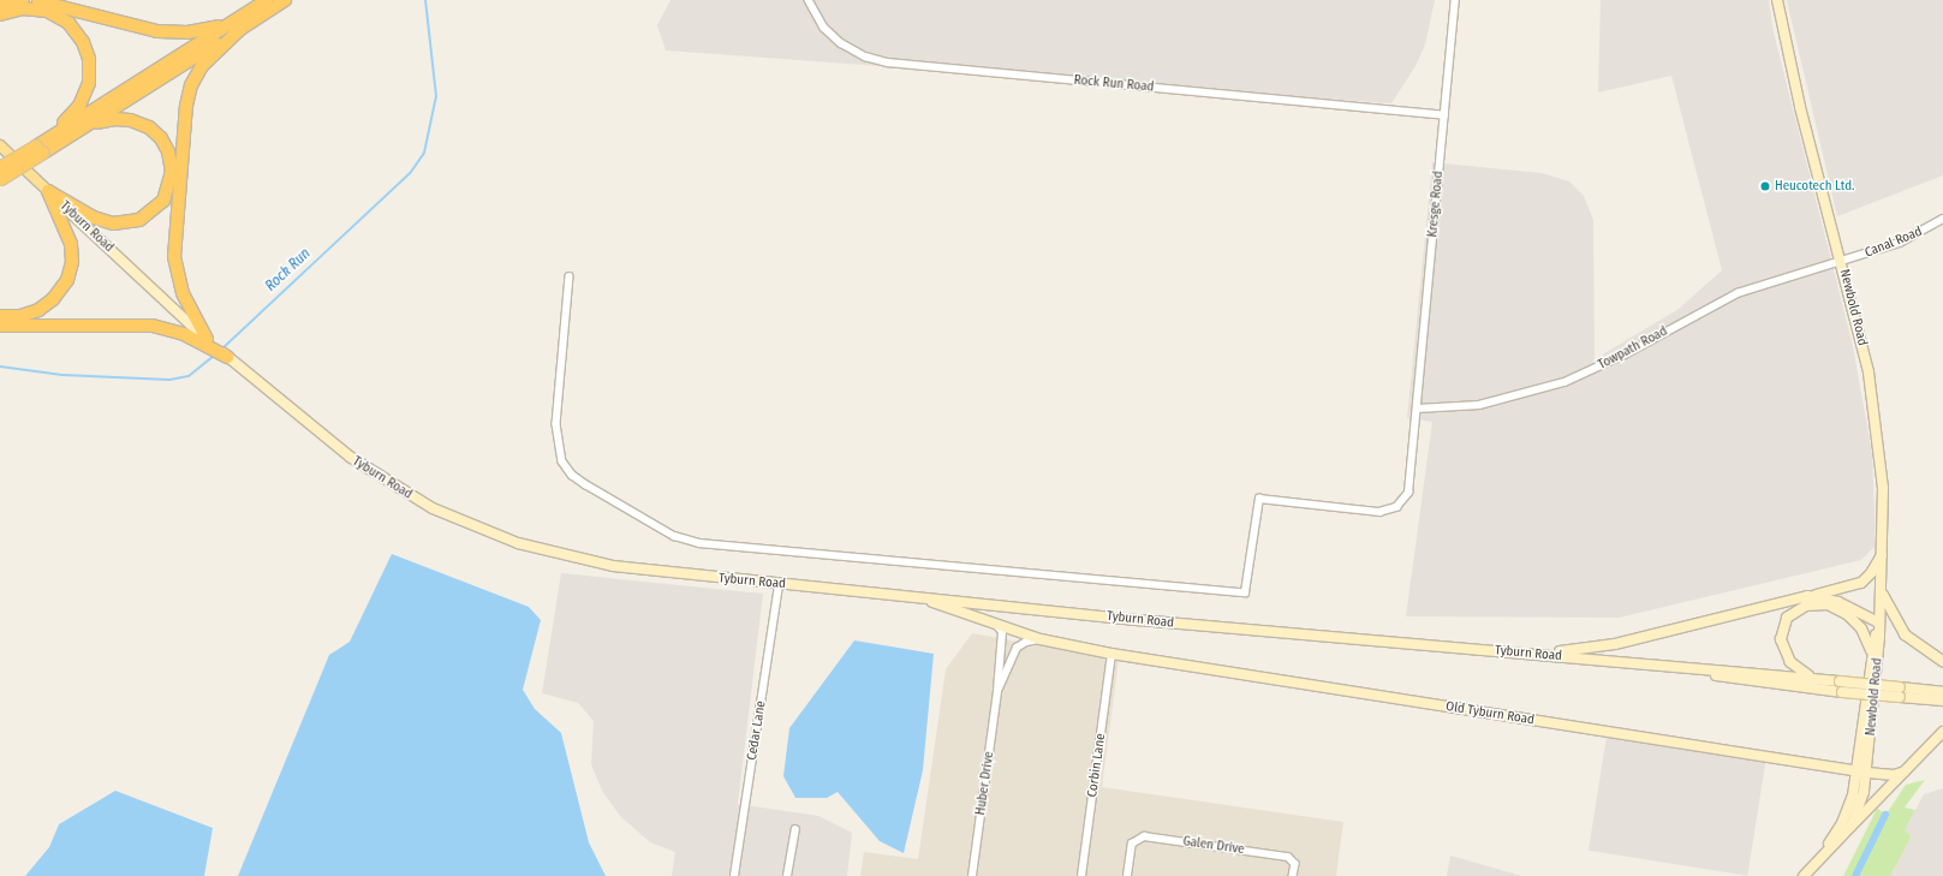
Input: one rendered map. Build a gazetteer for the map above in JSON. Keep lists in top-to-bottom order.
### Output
{
  "streets": {
    "main road": ["Tyburn Road", "Newbold Road", "Old Tyburn Road"],
    "street": [
      "Rock Run Road",
      "Kresge Road",
      "Canal Road",
      "Towpath Road",
      "Cedar Lane",
      "Corbin Lane",
      "Huber Drive",
      "Galen Drive"
    ]
  },
  "crossings": [
    ["Rock Run Road", "Kresge Road"],
    ["Kresge Road", "Towpath Road"],
    ["Tyburn Road", "Old Tyburn Road"],
    ["Tyburn Road", "Cedar Lane"],
    ["Canal Road", "Newbold Road"],
    ["Canal Road", "Towpath Road"],
    ["Newbold Road", "Towpath Road"],
    ["Newbold Road", "Old Tyburn Road"],
    ["Old Tyburn Road", "Corbin Lane"],
    ["Old Tyburn Road", "Huber Drive"]
  ],
  "water": ["Rock Run"],
  "places": ["Heucotech Ltd."]
}
